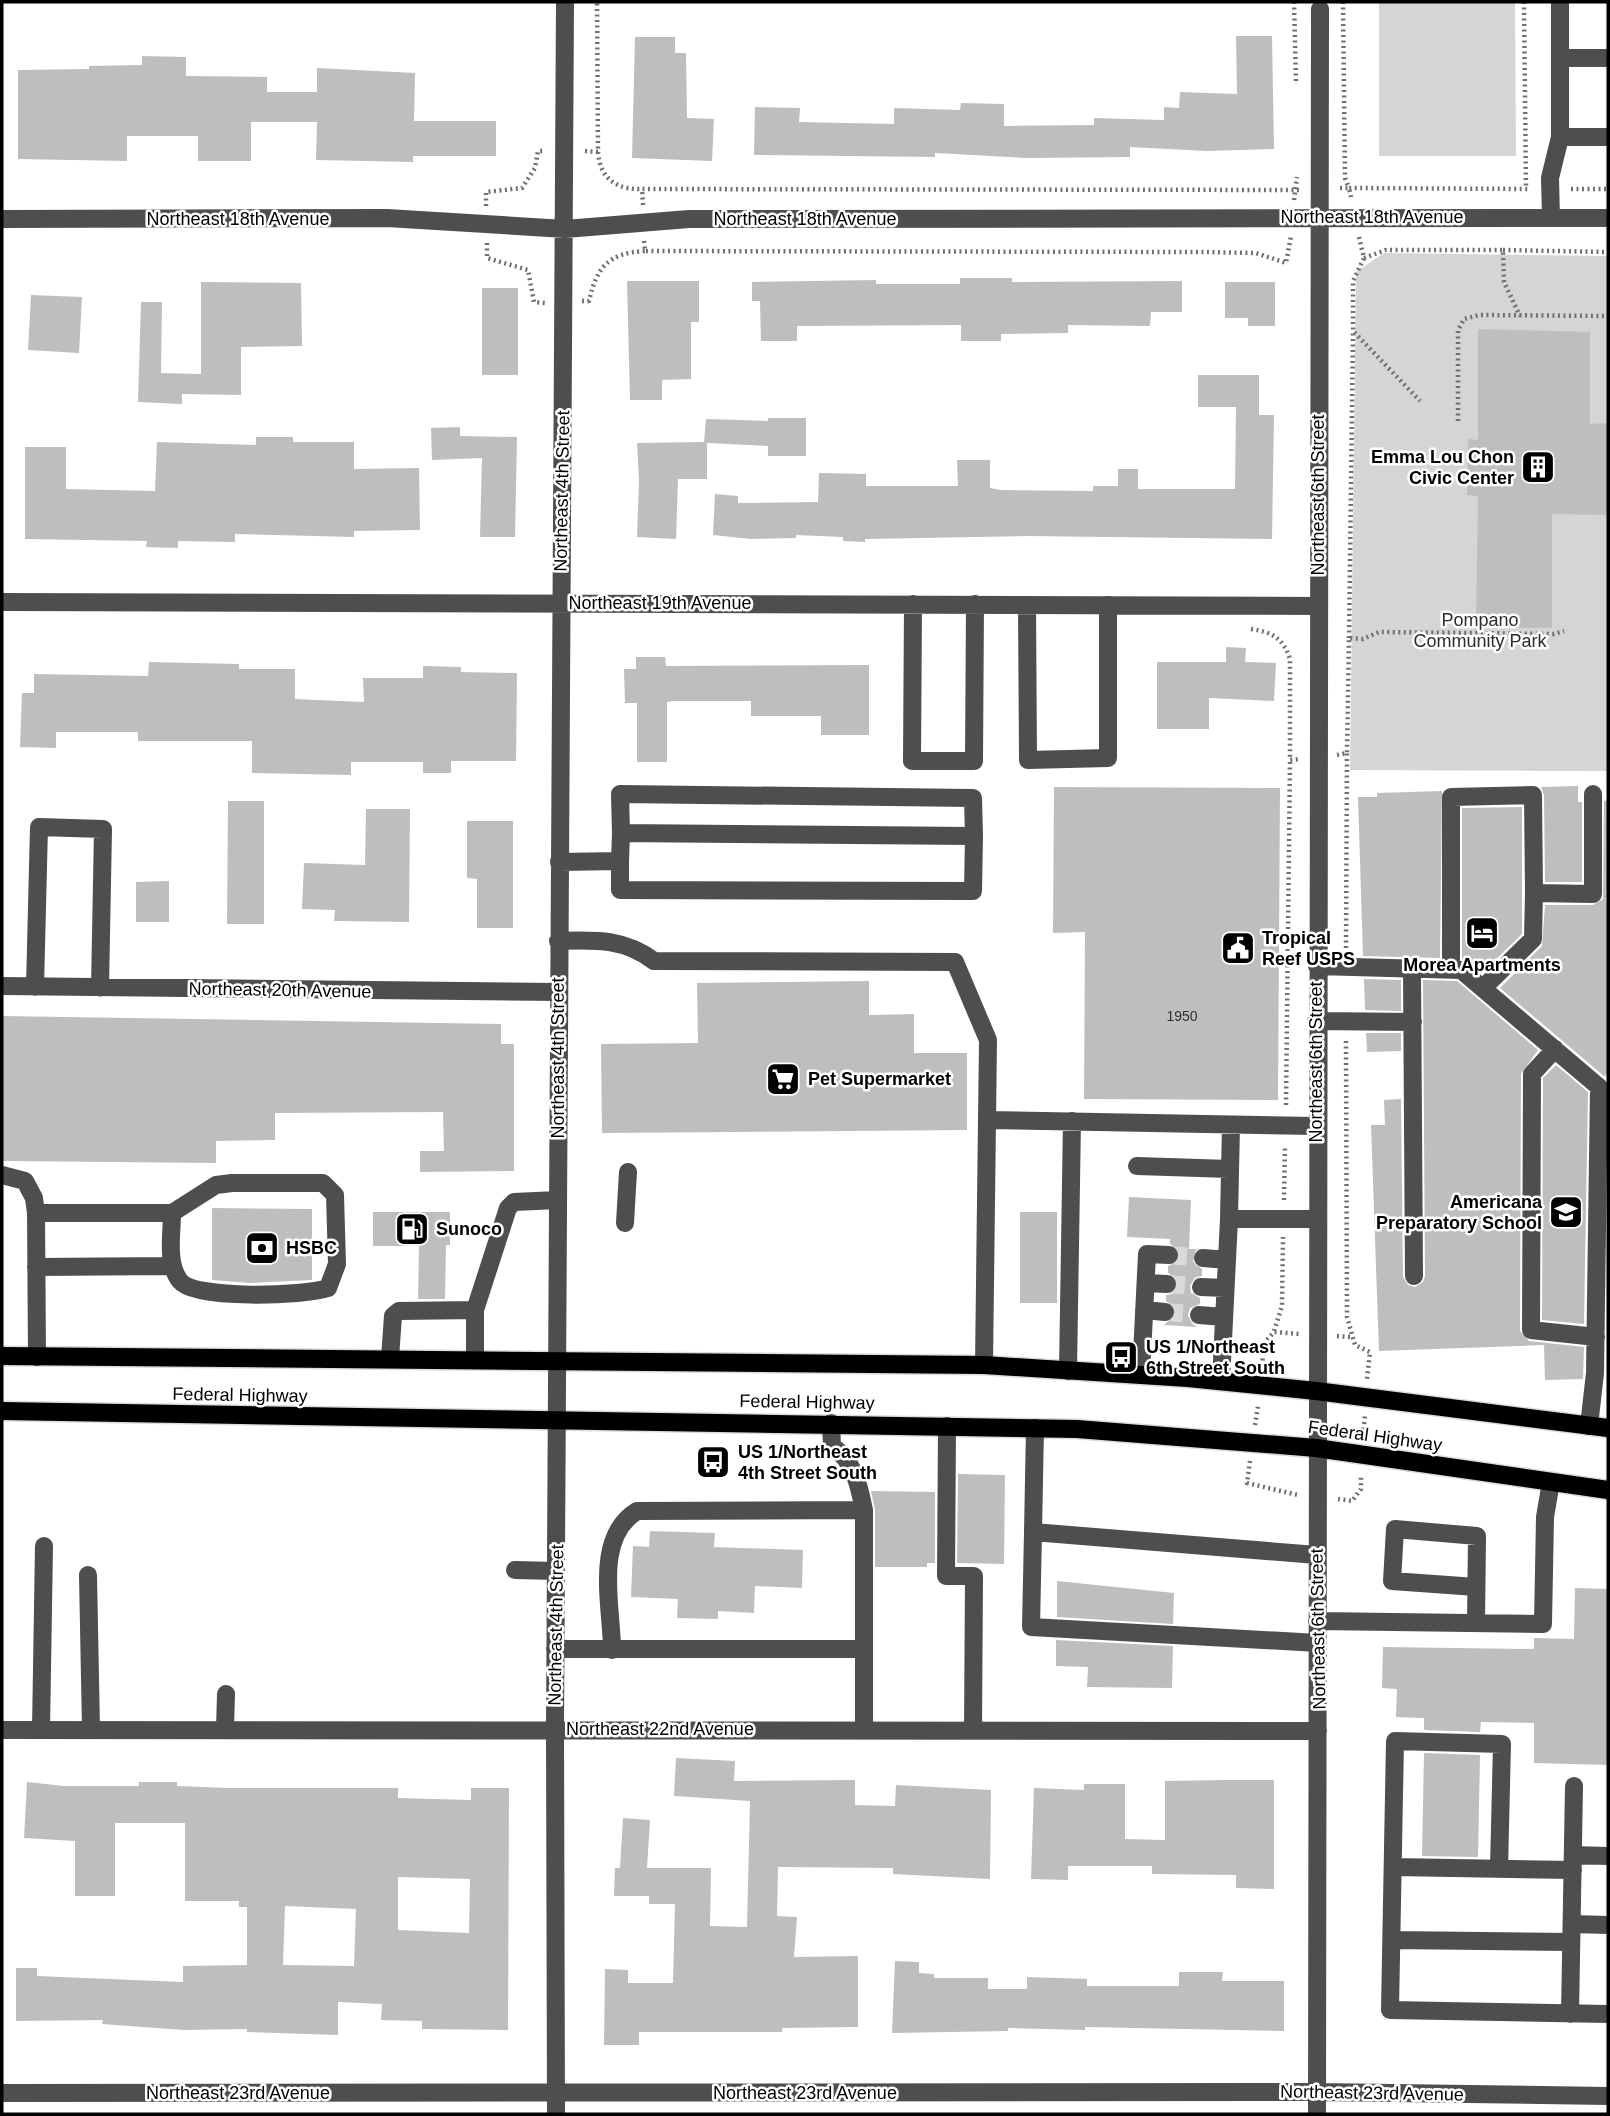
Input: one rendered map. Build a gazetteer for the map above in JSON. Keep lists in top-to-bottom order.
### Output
{
  "streets": {
    "main road": ["Federal Highway"],
    "street": [
      "Northeast 18th Avenue",
      "Northeast 4th Street",
      "Northeast 6th Street",
      "Northeast 19th Avenue",
      "Northeast 20th Avenue",
      "Northeast 22nd Avenue",
      "Northeast 23rd Avenue"
    ]
  },
  "crossings": [
    ["Northeast 18th Avenue", "Northeast 4th Street"],
    ["Northeast 18th Avenue", "Northeast 6th Street"],
    ["Northeast 4th Street", "Northeast 19th Avenue"],
    ["Northeast 4th Street", "Northeast 20th Avenue"],
    ["Northeast 4th Street", "Federal Highway"],
    ["Northeast 4th Street", "Northeast 22nd Avenue"],
    ["Northeast 4th Street", "Northeast 23rd Avenue"],
    ["Northeast 6th Street", "Northeast 19th Avenue"],
    ["Northeast 6th Street", "Federal Highway"],
    ["Northeast 6th Street", "Northeast 22nd Avenue"],
    ["Northeast 6th Street", "Northeast 23rd Avenue"]
  ],
  "parks": ["Pompano Community Park"],
  "places": {
    "building": ["Emma Lou Chon Civic Center"],
    "hotel": ["Morea Apartments"],
    "public building": ["Tropical Reef USPS"],
    "supermarket": ["Pet Supermarket"],
    "school or university": ["Americana Preparatory School"],
    "fuel station": ["Sunoco"],
    "bank": ["HSBC"],
    "bus stop": ["US 1/Northeast 6th Street South", "US 1/Northeast 4th Street South"]
  },
  "house_numbers": ["1950"]
}
